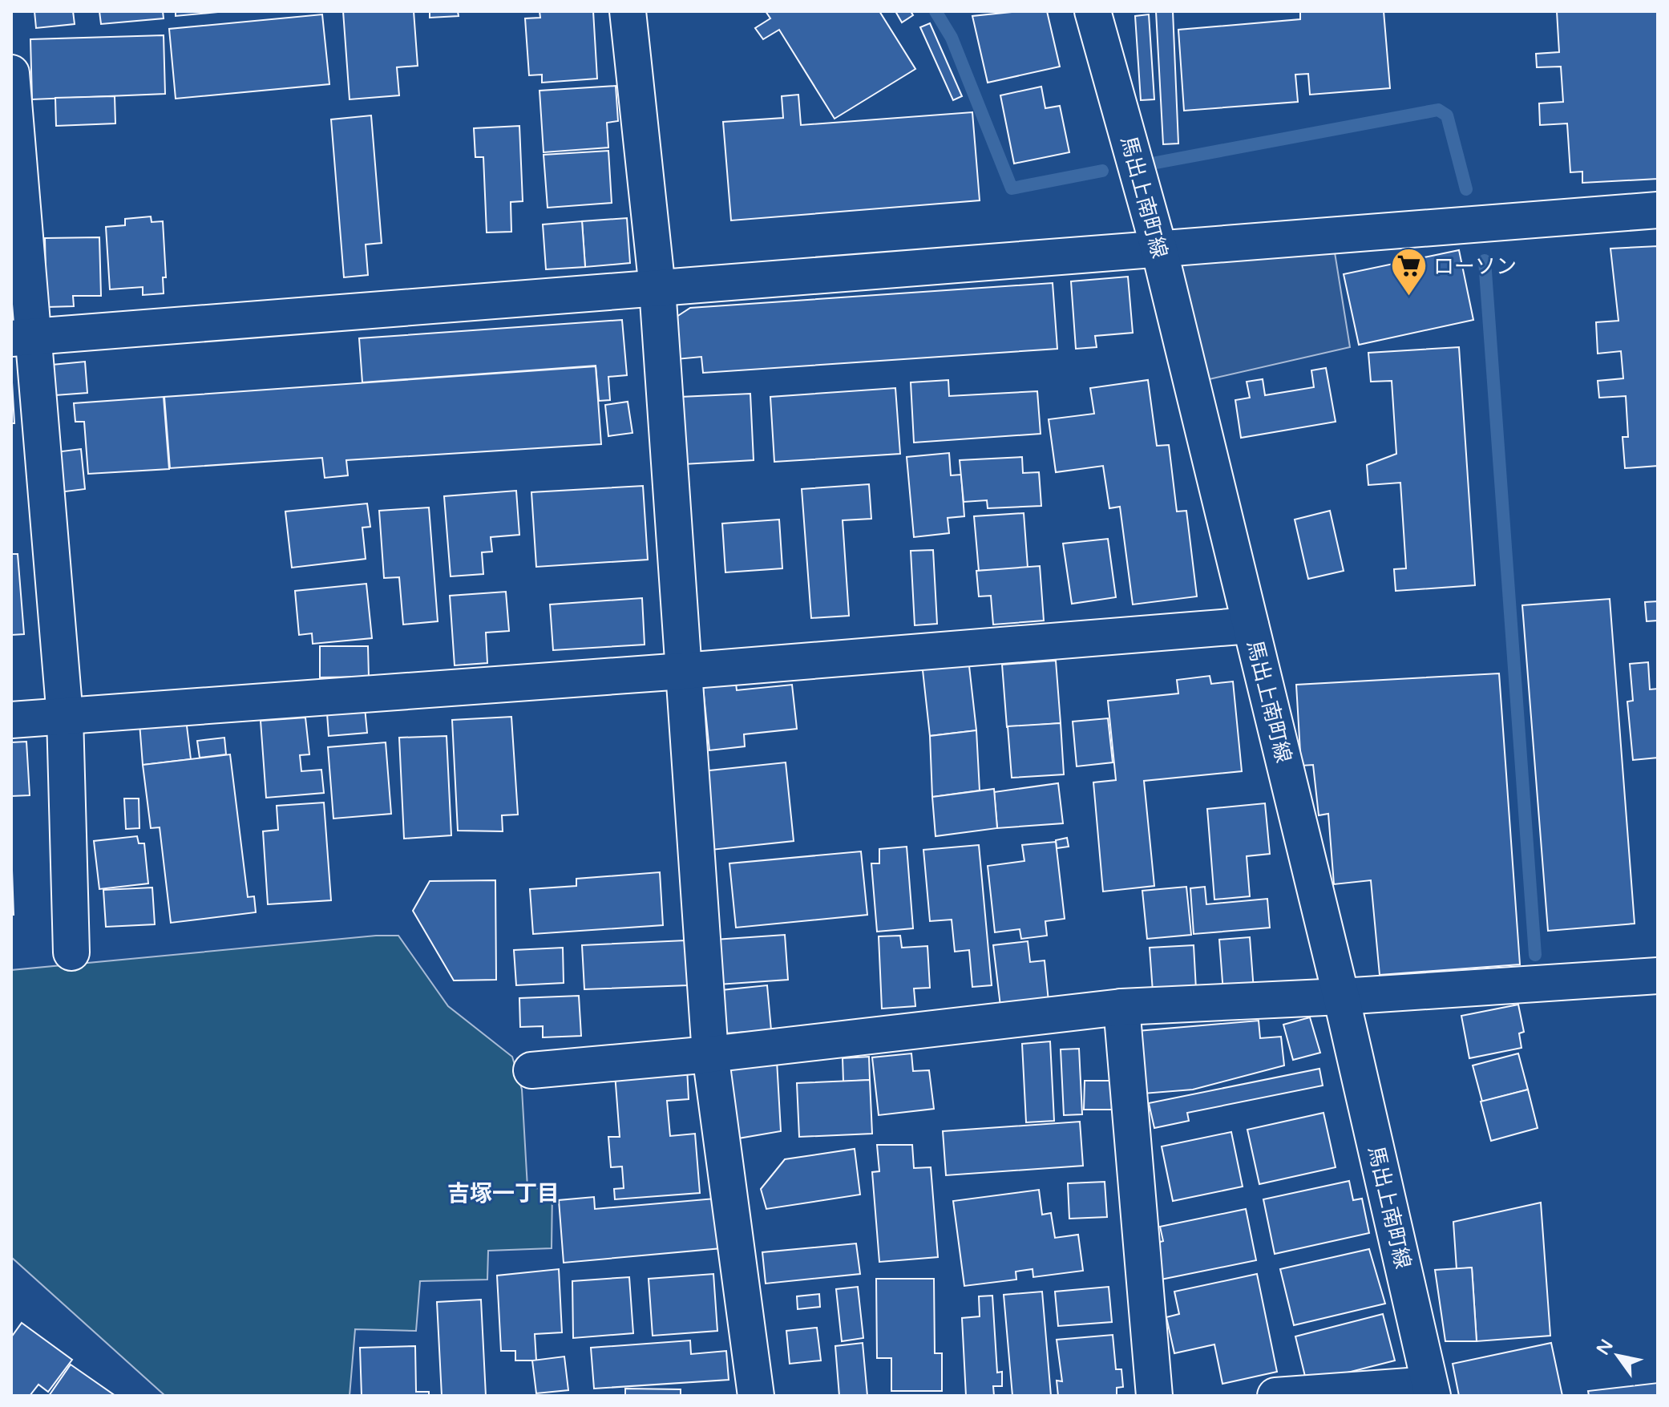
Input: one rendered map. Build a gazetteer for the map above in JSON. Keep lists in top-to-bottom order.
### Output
{
  "streets": {
    "street": ["馬出上南町線"]
  },
  "districts": ["吉塚一丁目"],
  "places": {
    "supermarket": ["ローソン"]
  },
  "north": "top left"
}
